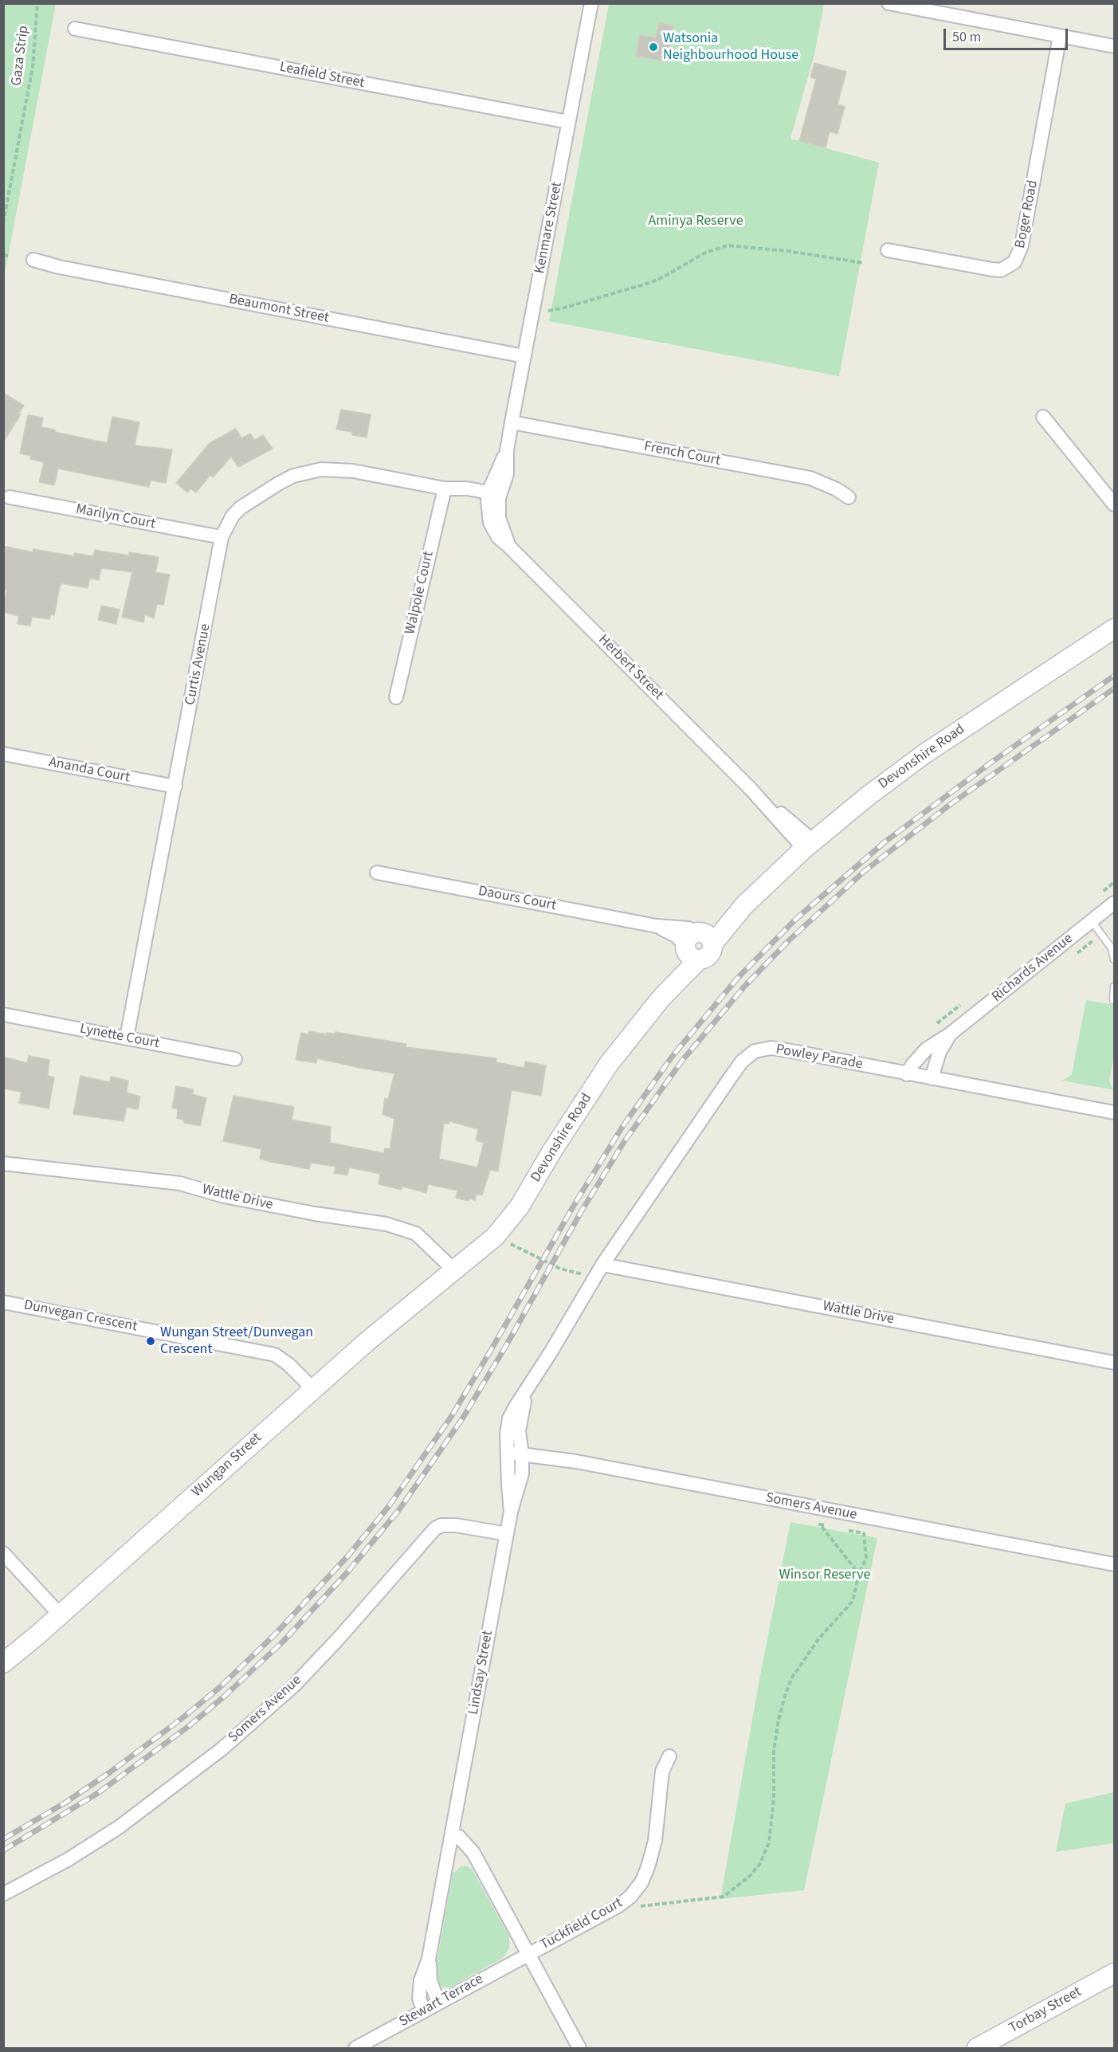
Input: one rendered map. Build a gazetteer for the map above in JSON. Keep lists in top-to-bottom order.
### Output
{
  "streets": {
    "street": [
      "Leafield Street",
      "Boger Road",
      "Kenmare Street",
      "Beaumont Street",
      "French Court",
      "Marilyn Court",
      "Walpole Court",
      "Curtis Avenue",
      "Herbert Street",
      "Devonshire Road",
      "Ananda Court",
      "Daours Court",
      "Richards Avenue",
      "Lynette Court",
      "Powley Parade",
      "Wattle Drive",
      "Dunvegan Crescent",
      "Wungan Street",
      "Somers Avenue",
      "Lindsay Street",
      "Tuckfield Court",
      "Stewart Terrace",
      "Torbay Street"
    ],
    "path": ["Gaza Strip"]
  },
  "crossings": [
    ["Leafield Street", "Kenmare Street"],
    ["Kenmare Street", "Beaumont Street"],
    ["Kenmare Street", "French Court"],
    ["Kenmare Street", "Curtis Avenue"],
    ["Kenmare Street", "Herbert Street"],
    ["Marilyn Court", "Curtis Avenue"],
    ["Walpole Court", "Curtis Avenue"],
    ["Curtis Avenue", "Herbert Street"],
    ["Curtis Avenue", "Ananda Court"],
    ["Curtis Avenue", "Lynette Court"],
    ["Herbert Street", "Devonshire Road"],
    ["Devonshire Road", "Daours Court"],
    ["Devonshire Road", "Wattle Drive"],
    ["Devonshire Road", "Wungan Street"],
    ["Richards Avenue", "Powley Parade"],
    ["Powley Parade", "Wattle Drive"],
    ["Powley Parade", "Lindsay Street"],
    ["Wattle Drive", "Wungan Street"],
    ["Wattle Drive", "Lindsay Street"],
    ["Dunvegan Crescent", "Wungan Street"],
    ["Somers Avenue", "Lindsay Street"],
    ["Lindsay Street", "Stewart Terrace"],
    ["Tuckfield Court", "Stewart Terrace"]
  ],
  "parks": ["Aminya Reserve", "Winsor Reserve"],
  "places": ["Watsonia Neighbourhood House", "Wungan Street/Dunvegan Crescent"],
  "scale_bar": "50 m"
}
